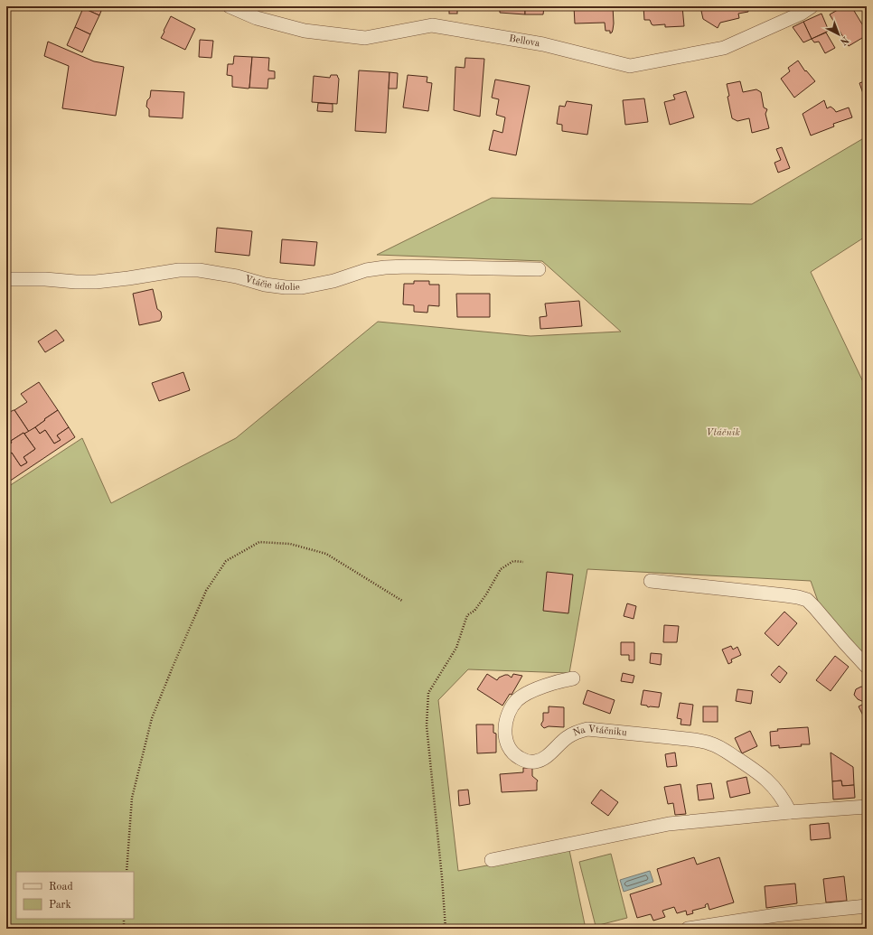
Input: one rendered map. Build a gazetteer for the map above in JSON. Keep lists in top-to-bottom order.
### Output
{
  "streets": {
    "street": ["Bellova", "Vtáčie údolie", "Na Vtáčniku"]
  },
  "parks": ["Vtáčnik"],
  "legend": ["Road", "Park"],
  "north": "bottom right"
}
